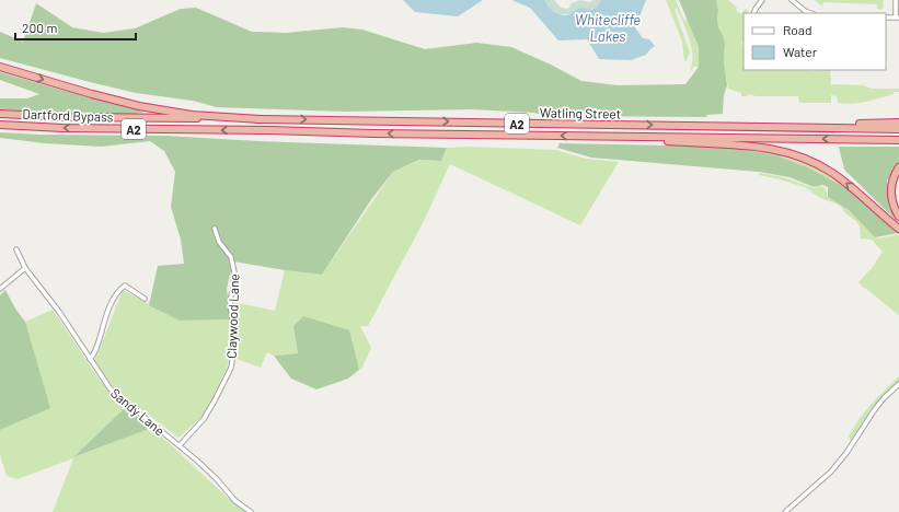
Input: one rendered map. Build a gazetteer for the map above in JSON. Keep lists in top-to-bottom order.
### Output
{
  "streets": {
    "highway": ["Watling Street", "Dartford Bypass", "A2"],
    "street": ["Claywood Lane", "Sandy Lane"]
  },
  "crossings": [
    ["Watling Street", "Dartford Bypass"],
    ["Watling Street", "A2"],
    ["Dartford Bypass", "A2"],
    ["Claywood Lane", "Sandy Lane"]
  ],
  "water": ["Whitecliffe Lakes"],
  "legend": ["Road", "Water"],
  "scale_bar": "200 m"
}
